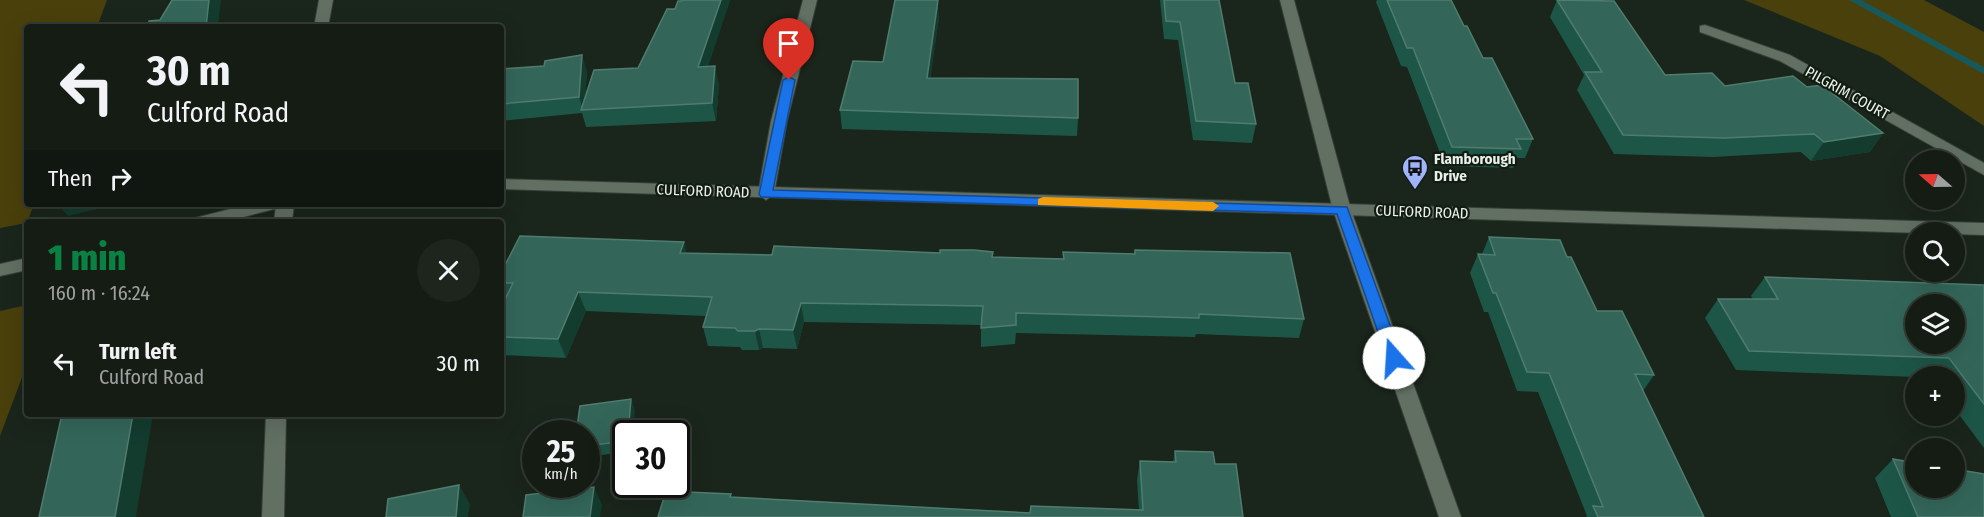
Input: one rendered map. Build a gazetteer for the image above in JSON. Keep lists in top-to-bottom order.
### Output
{
  "streets": {
    "street": ["PILGRIM COURT", "CULFORD ROAD"]
  },
  "places": {
    "bus stop": ["Flamborough Drive"]
  },
  "north": "left",
  "page": {
    "turn": ["30 m", "Culford Road"],
    "map_buttons": ["+", "−"],
    "then": "Then",
    "heading": ["1 min", "160 m · 16:24"],
    "list": [
      {
        "name": "Turn left",
        "note": "Culford Road",
        "value": "30 m"
      }
    ],
    "speed": "25 km/h",
    "limit": "30"
  }
}
